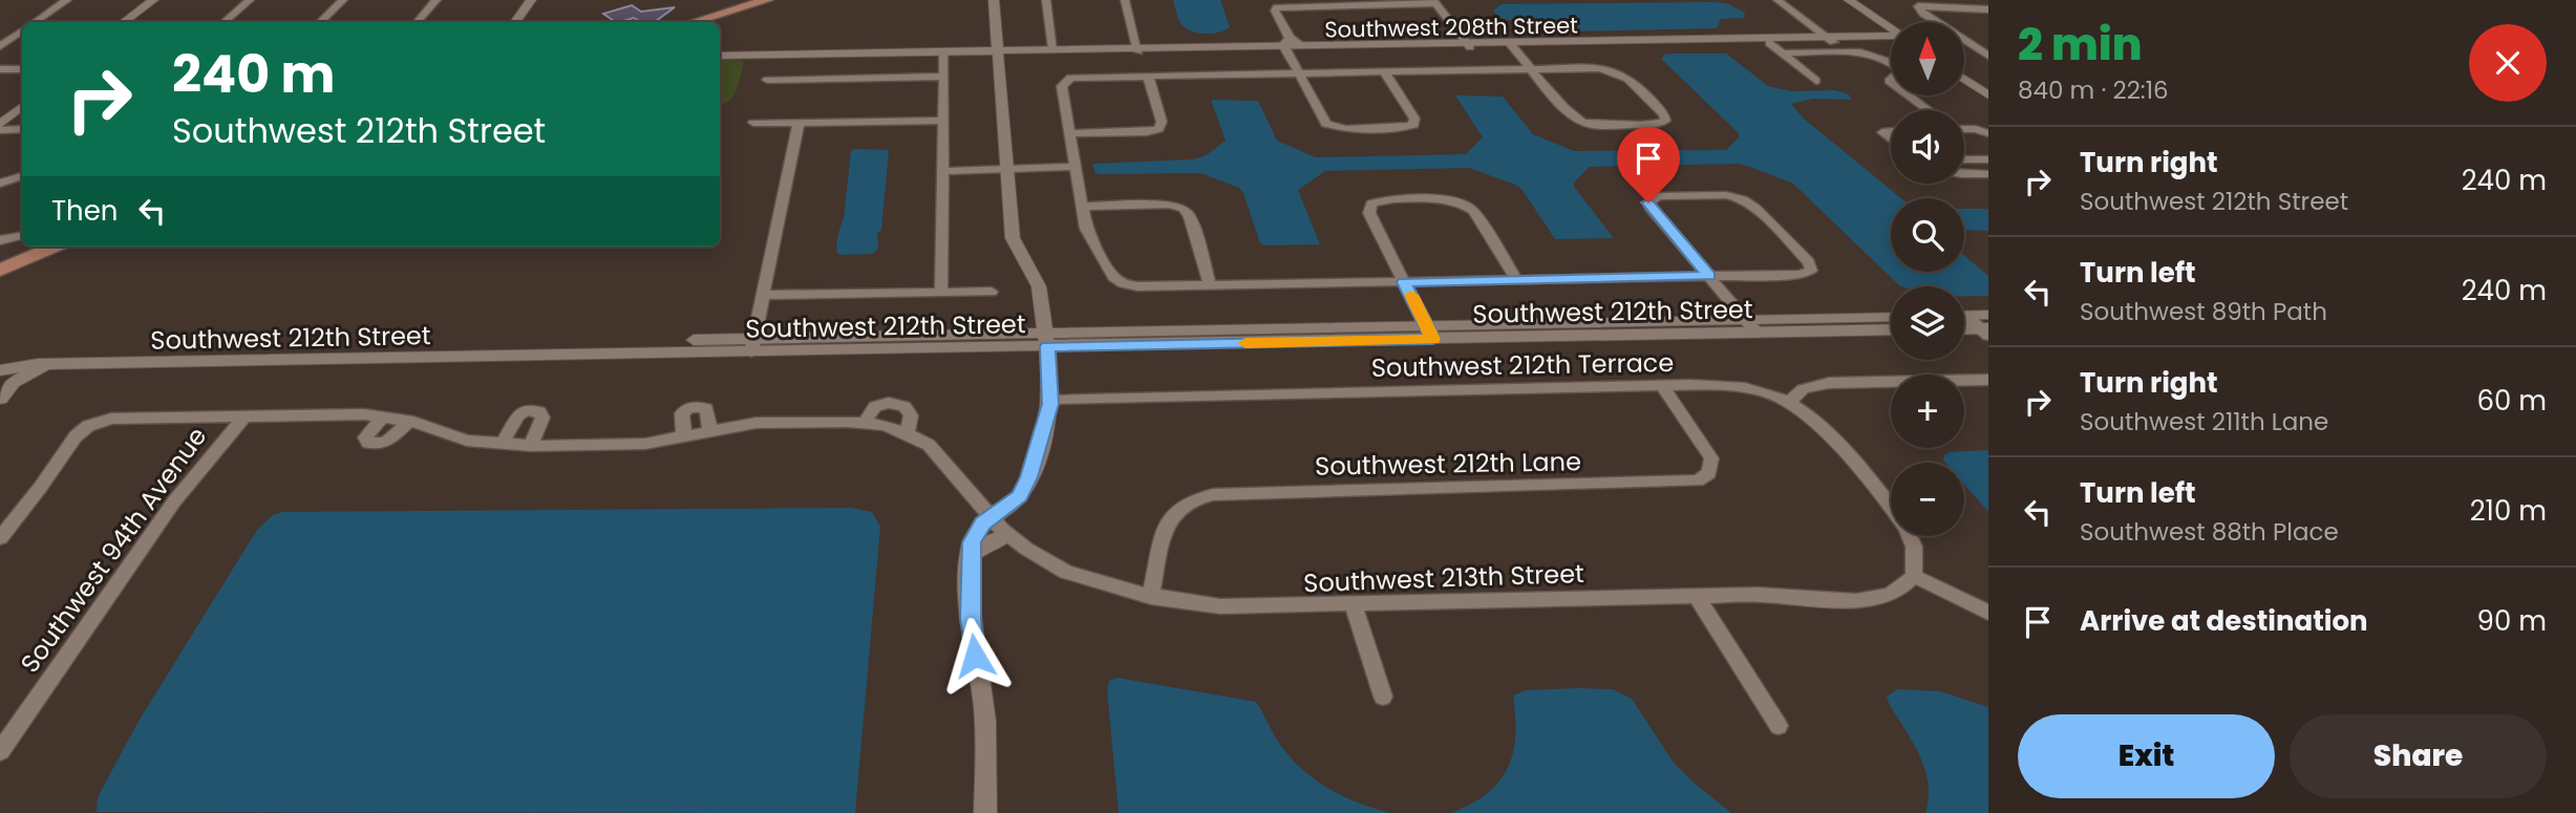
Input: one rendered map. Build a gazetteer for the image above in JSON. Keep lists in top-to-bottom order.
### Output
{
  "streets": {
    "street": [
      "Southwest 208th Street",
      "Southwest 212th Street",
      "Southwest 212th Terrace",
      "Southwest 212th Lane",
      "Southwest 94th Avenue",
      "Southwest 213th Street"
    ]
  },
  "crossings": [
    ["Southwest 212th Terrace", "Southwest 212th Lane"],
    ["Southwest 212th Lane", "Southwest 213th Street"]
  ],
  "north": "top",
  "page": {
    "heading": ["2 min", "840 m · 22:16"],
    "map_buttons": ["+", "−"],
    "turn": ["240 m", "Southwest 212th Street"],
    "list": [
      {
        "name": "Turn right",
        "note": "Southwest 212th Street",
        "value": "240 m"
      },
      {
        "name": "Turn left",
        "note": "Southwest 89th Path",
        "value": "240 m"
      },
      {
        "name": "Turn right",
        "note": "Southwest 211th Lane",
        "value": "60 m"
      },
      {
        "name": "Turn left",
        "note": "Southwest 88th Place",
        "value": "210 m"
      },
      {
        "name": "Arrive at destination",
        "value": "90 m"
      }
    ],
    "then": "Then",
    "buttons": ["Exit", "Share"]
  }
}
